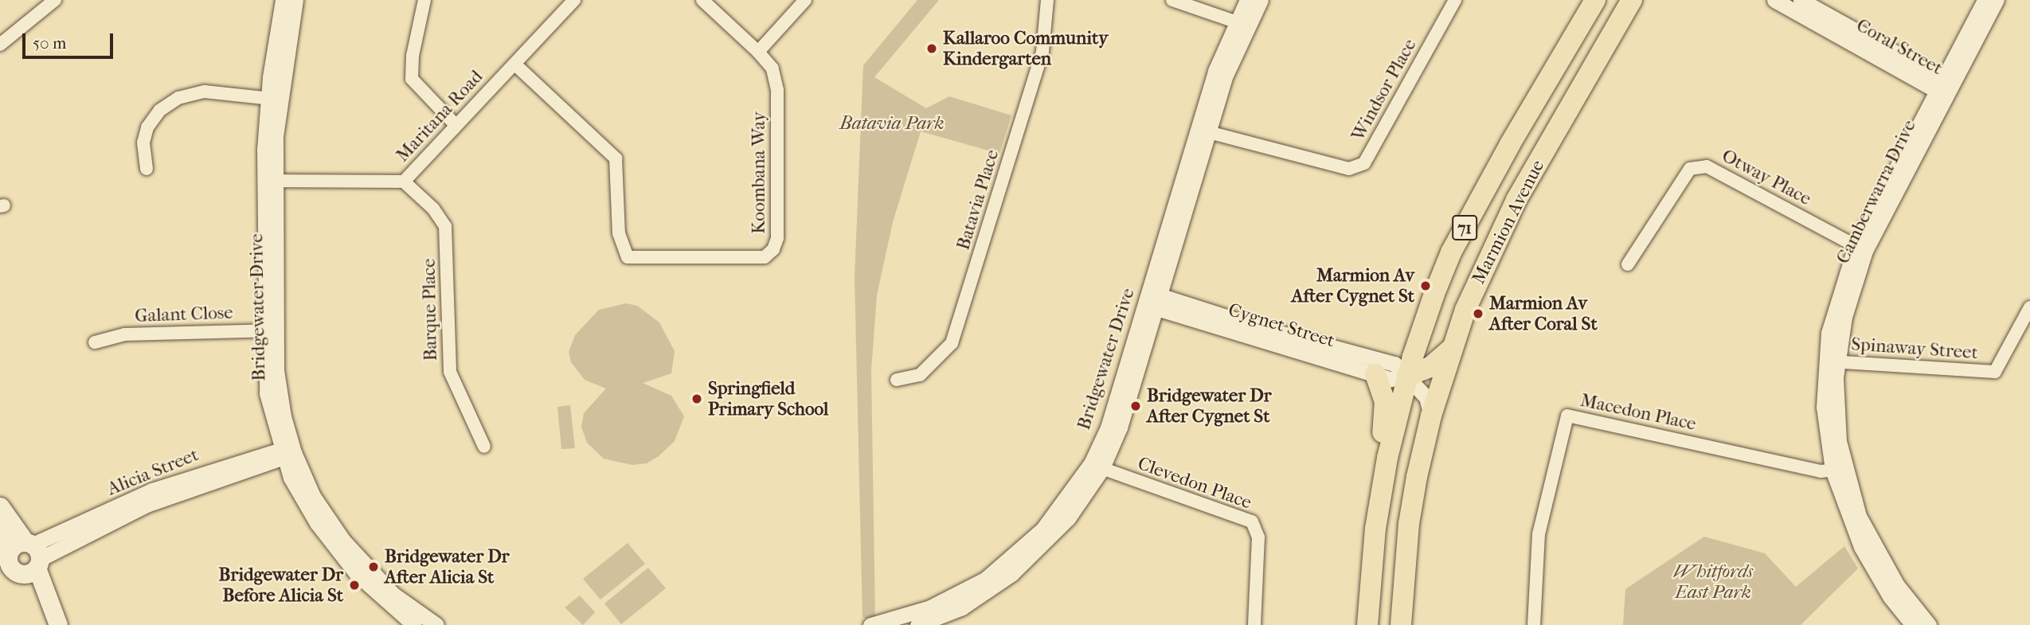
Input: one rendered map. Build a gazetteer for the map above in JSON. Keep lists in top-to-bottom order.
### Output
{
  "streets": {
    "highway": ["Marmion Avenue", "71"],
    "street": [
      "Coral Street",
      "Windsor Place",
      "Maritana Road",
      "Koombana Way",
      "Otway Place",
      "Camberwarra Drive",
      "Batavia Place",
      "Bridgewater Drive",
      "Barque Place",
      "Galant Close",
      "Cygnet Street",
      "Spinaway Street",
      "Macedon Place",
      "Alicia Street",
      "Clevedon Place"
    ]
  },
  "crossings": [
    ["Coral Street", "Camberwarra Drive"],
    ["Windsor Place", "Bridgewater Drive"],
    ["Maritana Road", "Koombana Way"],
    ["Maritana Road", "Bridgewater Drive"],
    ["Maritana Road", "Barque Place"],
    ["Otway Place", "Camberwarra Drive"],
    ["Camberwarra Drive", "Spinaway Street"],
    ["Camberwarra Drive", "Macedon Place"],
    ["Marmion Avenue", "Cygnet Street"],
    ["Bridgewater Drive", "Galant Close"],
    ["Bridgewater Drive", "Cygnet Street"],
    ["Bridgewater Drive", "Alicia Street"],
    ["Bridgewater Drive", "Clevedon Place"]
  ],
  "parks": ["Batavia Park", "Whitfords East Park"],
  "places": [
    "Kallaroo Community Kindergarten",
    "Marmion Av After Cygnet St",
    "Marmion Av After Coral St",
    "Springfield Primary School",
    "Bridgewater Dr After Cygnet St",
    "Bridgewater Dr After Alicia St",
    "Bridgewater Dr Before Alicia St"
  ],
  "scale_bar": "50 m"
}
